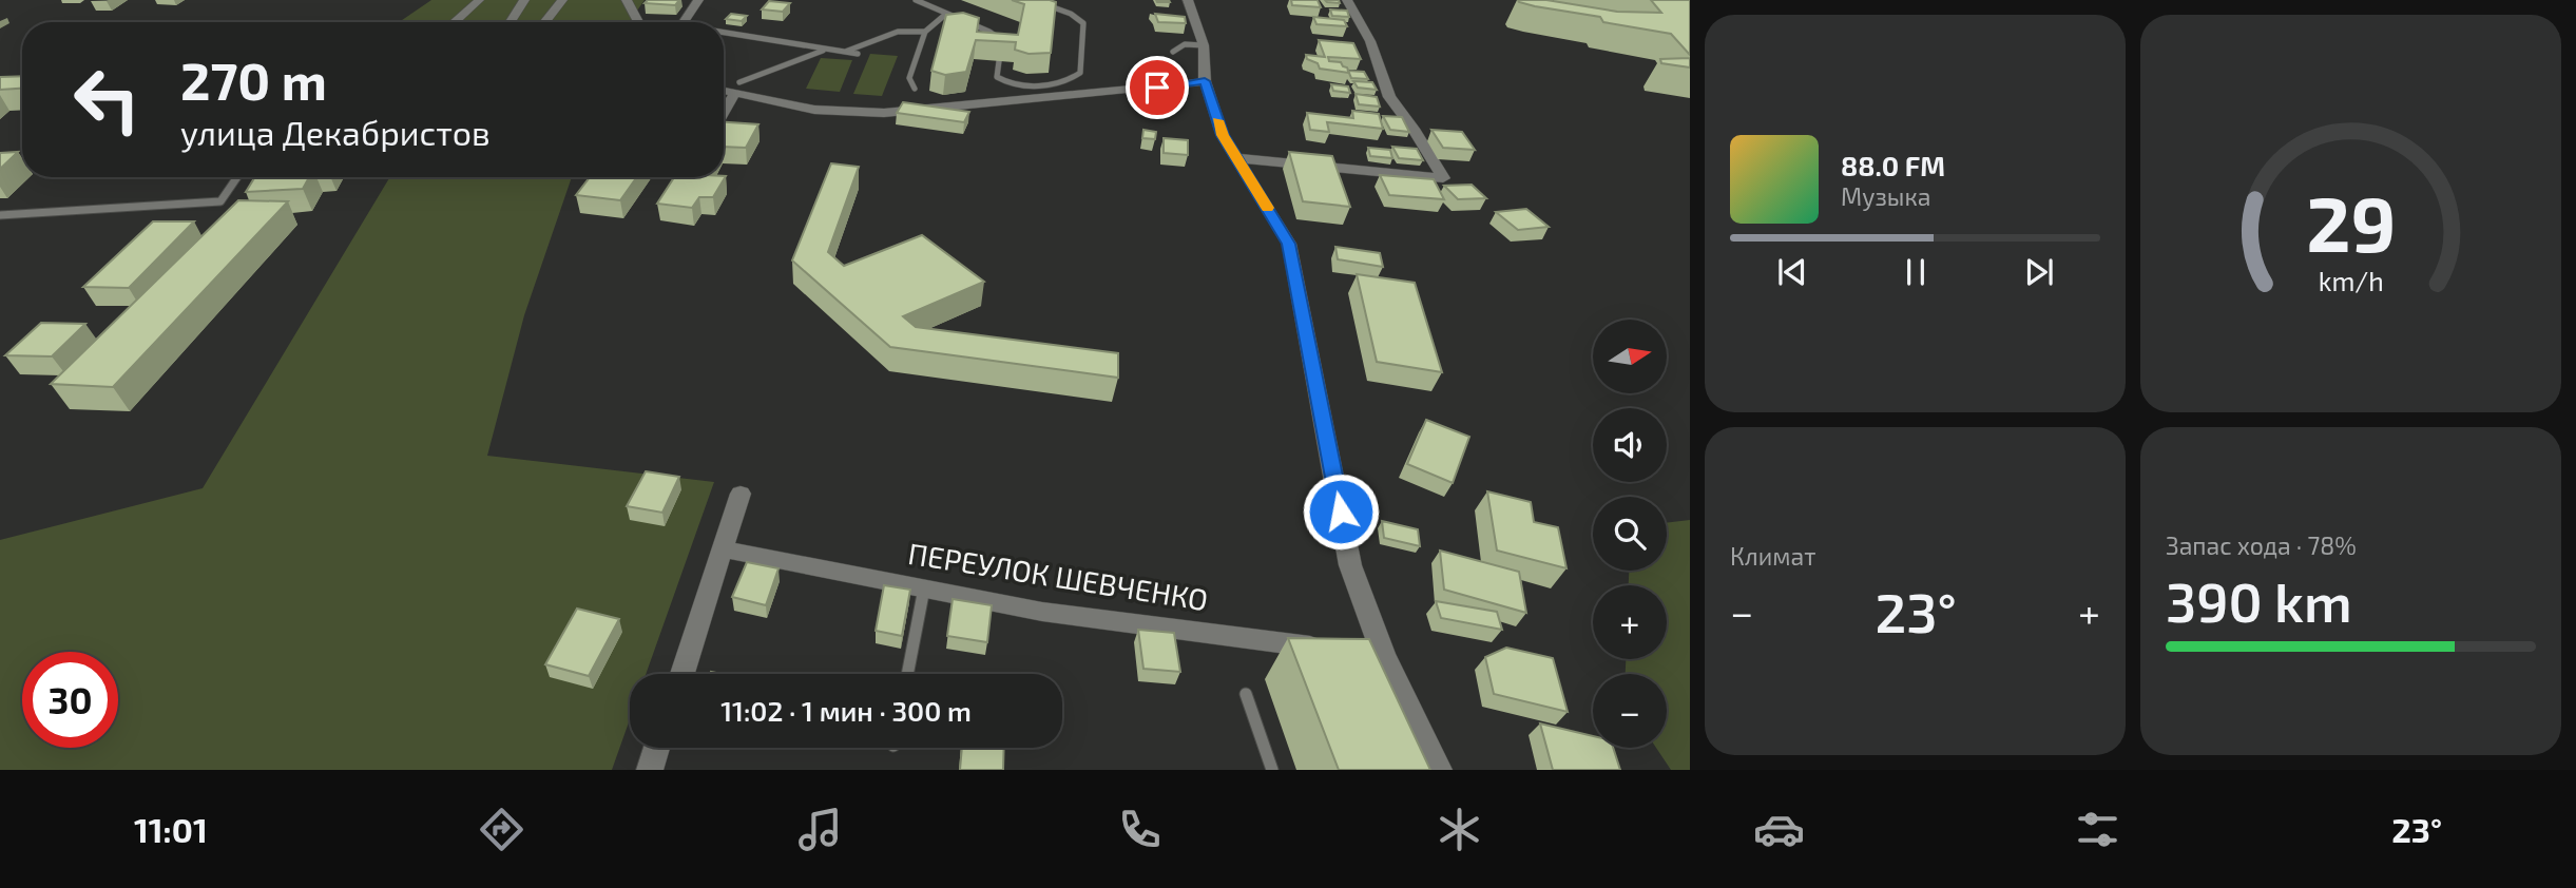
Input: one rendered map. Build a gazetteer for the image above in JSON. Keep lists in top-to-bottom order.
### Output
{
  "streets": {
    "street": ["ПЕРЕУЛОК ШЕВЧЕНКО"]
  },
  "north": "right",
  "page": {
    "turn": ["270 m", "улица Декабристов"],
    "song": ["88.0 FM", "Музыка"],
    "map_buttons": ["+", "−"],
    "tile": [
      "Климат",
      ["Запас хода · 78%", "390 km"]
    ],
    "heat": ["−", "23°", "+"],
    "limit": "30",
    "trip": "11:02 · 1 мин · 300 m",
    "tabs": ["11:01", "23°"],
    "gauge": ["29", "km/h"]
  }
}
